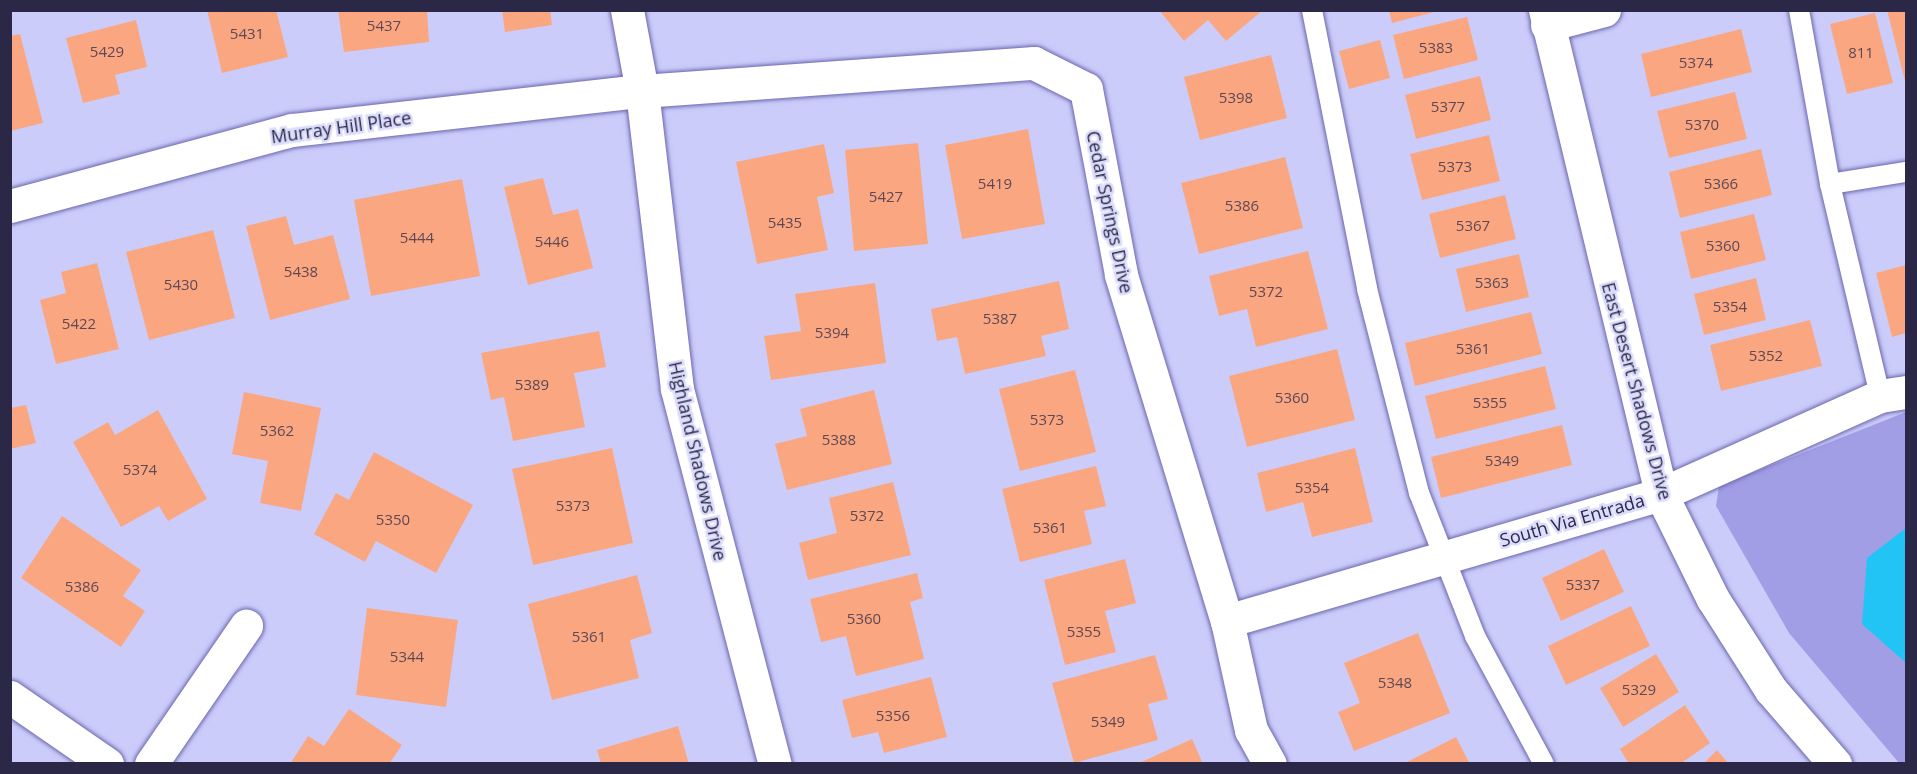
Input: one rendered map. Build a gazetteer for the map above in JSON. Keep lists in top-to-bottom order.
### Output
{
  "streets": {
    "street": [
      "Murray Hill Place",
      "Cedar Springs Drive",
      "East Desert Shadows Drive",
      "Highland Shadows Drive",
      "South Via Entrada"
    ]
  },
  "crossings": [
    ["Murray Hill Place", "Cedar Springs Drive"],
    ["Murray Hill Place", "Highland Shadows Drive"],
    ["Cedar Springs Drive", "Highland Shadows Drive"],
    ["Cedar Springs Drive", "South Via Entrada"],
    ["East Desert Shadows Drive", "South Via Entrada"]
  ],
  "house_numbers": [
    "5437",
    "5431",
    "5383",
    "5429",
    "811",
    "5374",
    "5398",
    "5377",
    "5370",
    "5373",
    "5419",
    "5366",
    "5427",
    "5386",
    "5435",
    "5367",
    "5444",
    "5446",
    "5360",
    "5438",
    "5363",
    "5430",
    "5372",
    "5354",
    "5387",
    "5422",
    "5394",
    "5361",
    "5352",
    "5389",
    "5360",
    "5355",
    "5373",
    "5362",
    "5388",
    "5349",
    "5374",
    "5354",
    "5373",
    "5372",
    "5350",
    "5361",
    "5337",
    "5386",
    "5360",
    "5355",
    "5361",
    "5344",
    "5348",
    "5329",
    "5356",
    "5349"
  ]
}
